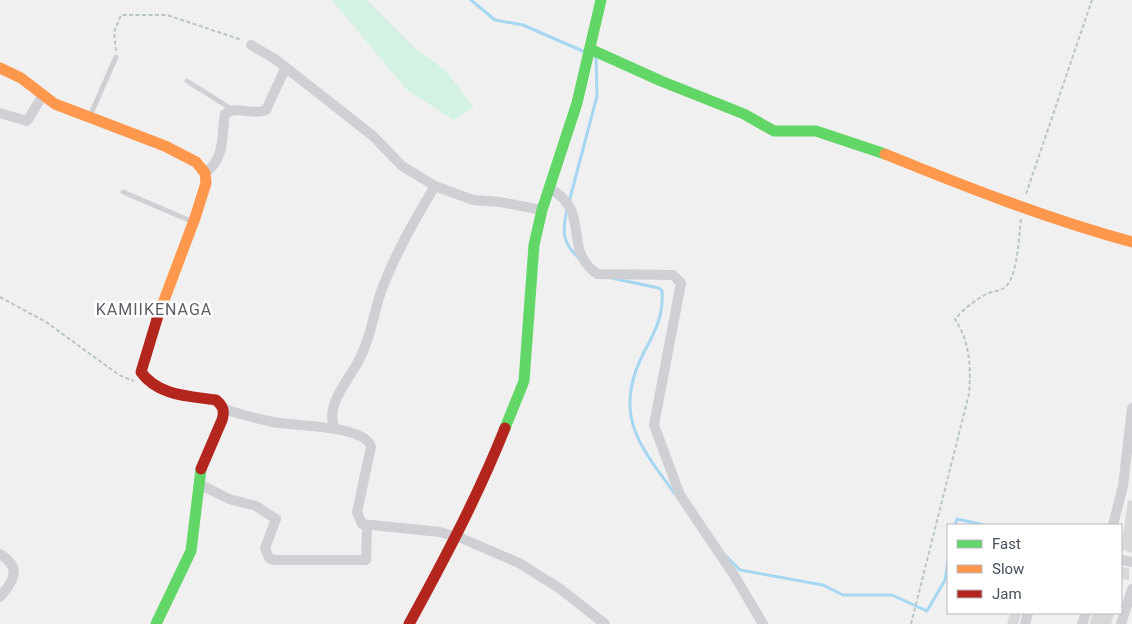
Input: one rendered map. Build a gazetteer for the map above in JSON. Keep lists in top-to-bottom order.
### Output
{
  "districts": ["KAMIIKENAGA"],
  "legend": ["Fast", "Slow", "Jam"]
}
